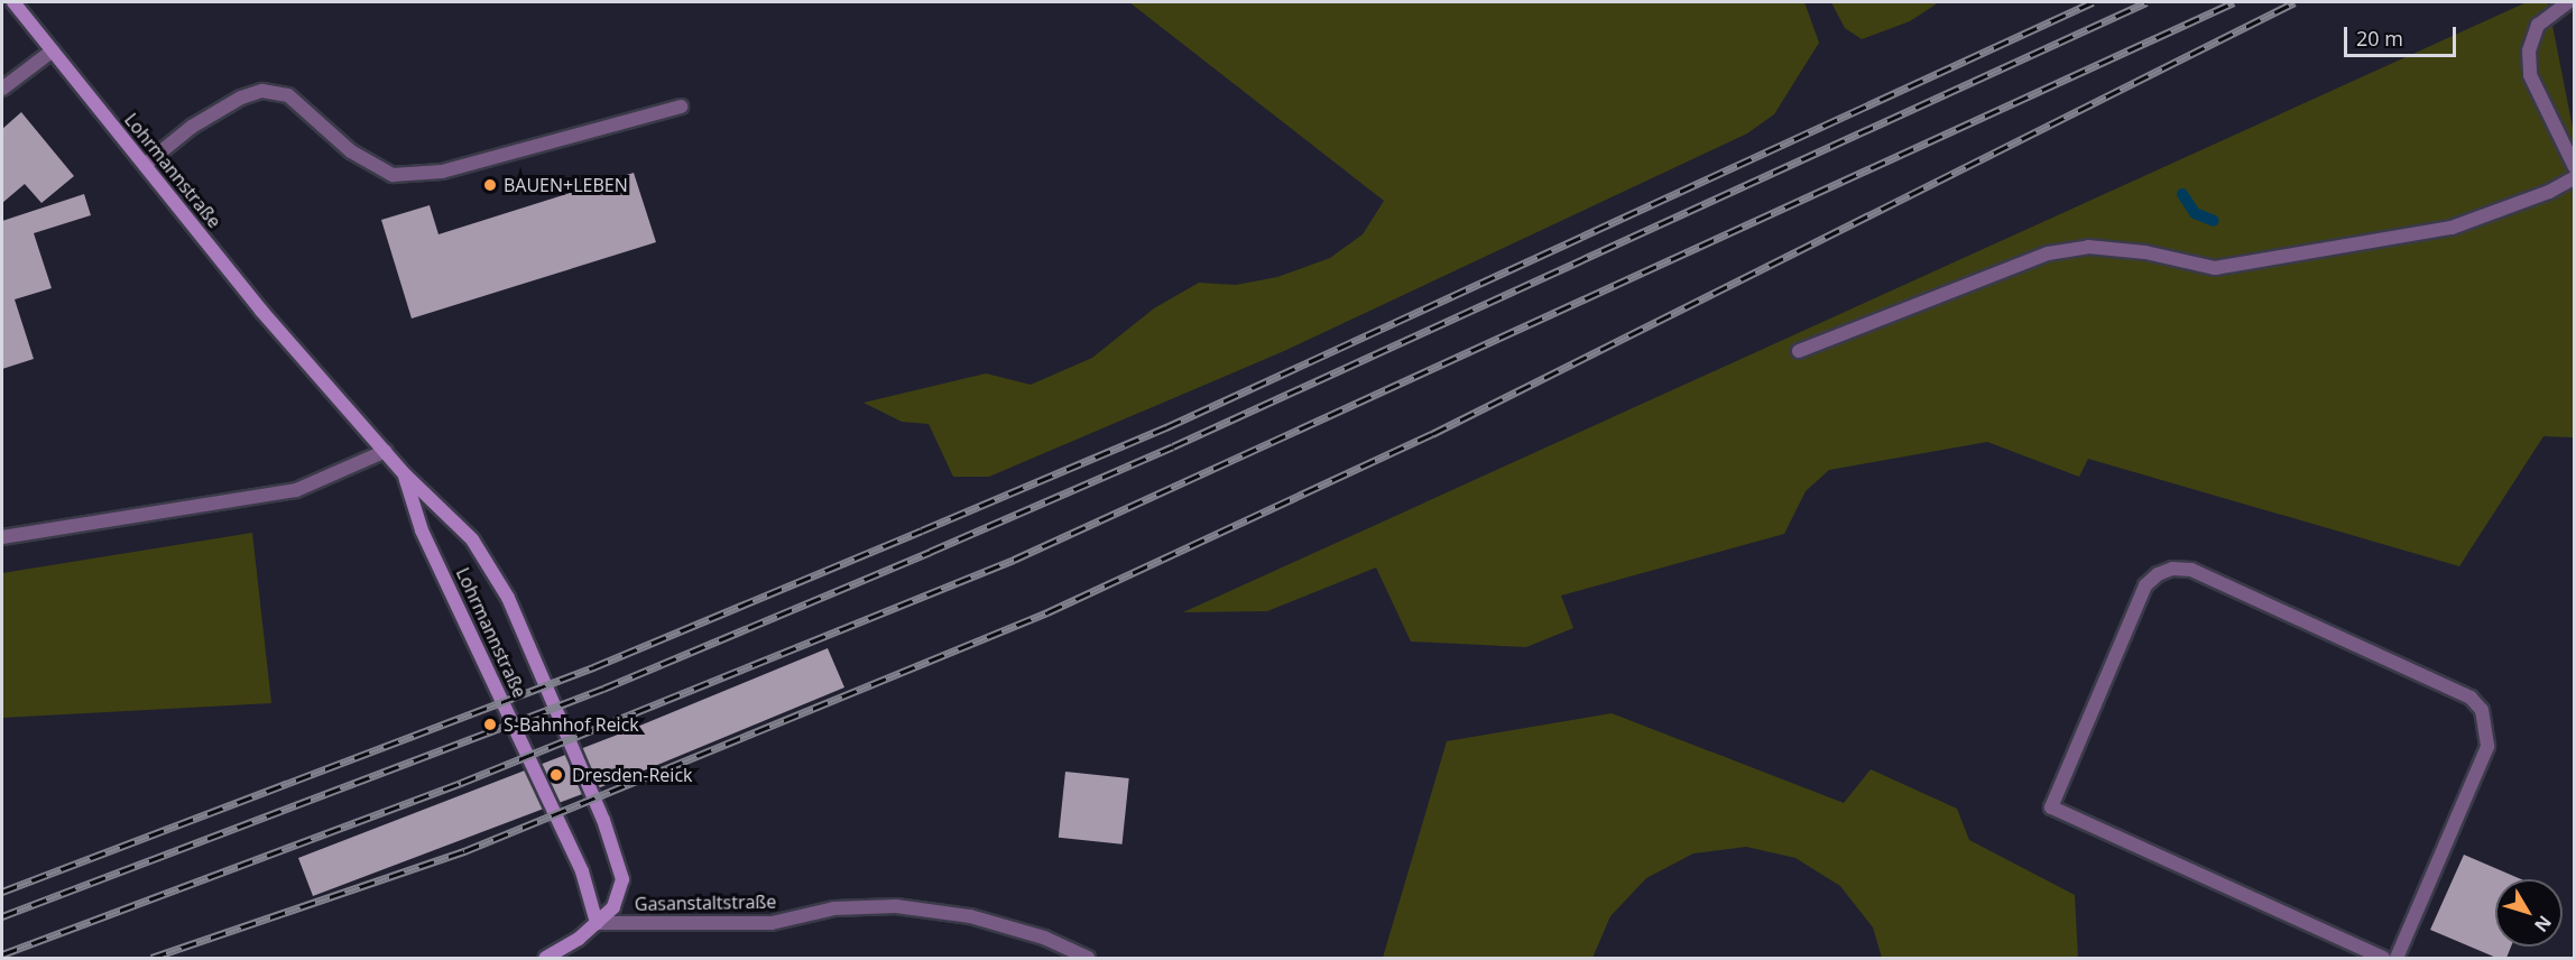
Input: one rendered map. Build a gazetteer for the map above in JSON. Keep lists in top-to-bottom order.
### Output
{
  "streets": {
    "street": ["Lohrmannstraße", "Gasanstaltstraße"]
  },
  "crossings": [
    ["Lohrmannstraße", "Gasanstaltstraße"]
  ],
  "places": ["BAUEN+LEBEN", "S-Bahnhof Reick", "Dresden-Reick"],
  "scale_bar": "20 m",
  "north": "bottom right"
}
